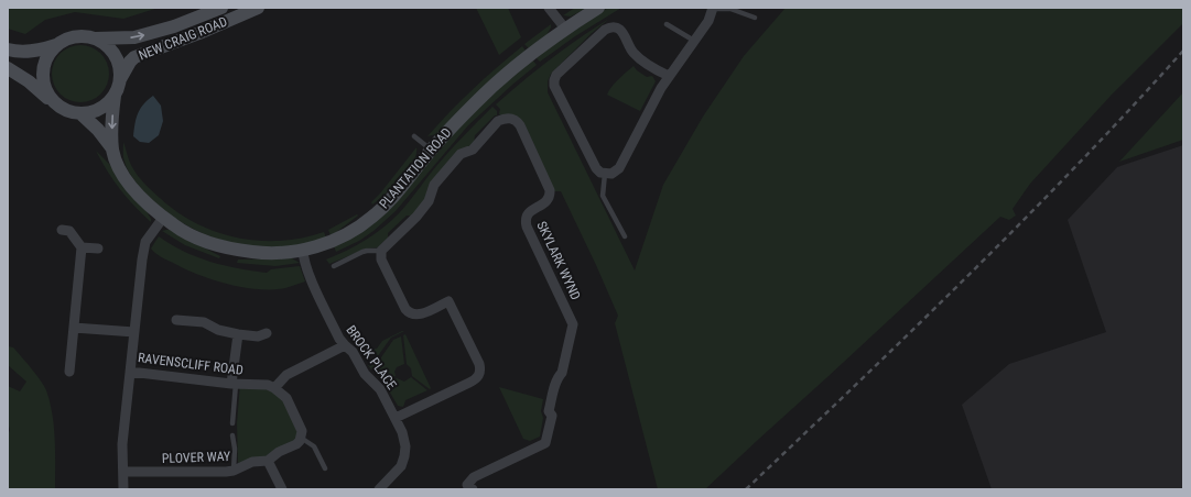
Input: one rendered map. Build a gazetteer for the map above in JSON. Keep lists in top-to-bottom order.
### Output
{
  "streets": {
    "street": [
      "NEW CRAIG ROAD",
      "PLANTATION ROAD",
      "SKYLARK WYND",
      "BROCK PLACE",
      "RAVENSCLIFF ROAD",
      "PLOVER WAY"
    ]
  },
  "crossings": [
    ["NEW CRAIG ROAD", "PLANTATION ROAD"],
    ["PLANTATION ROAD", "BROCK PLACE"],
    ["PLANTATION ROAD", "RAVENSCLIFF ROAD"]
  ]
}
